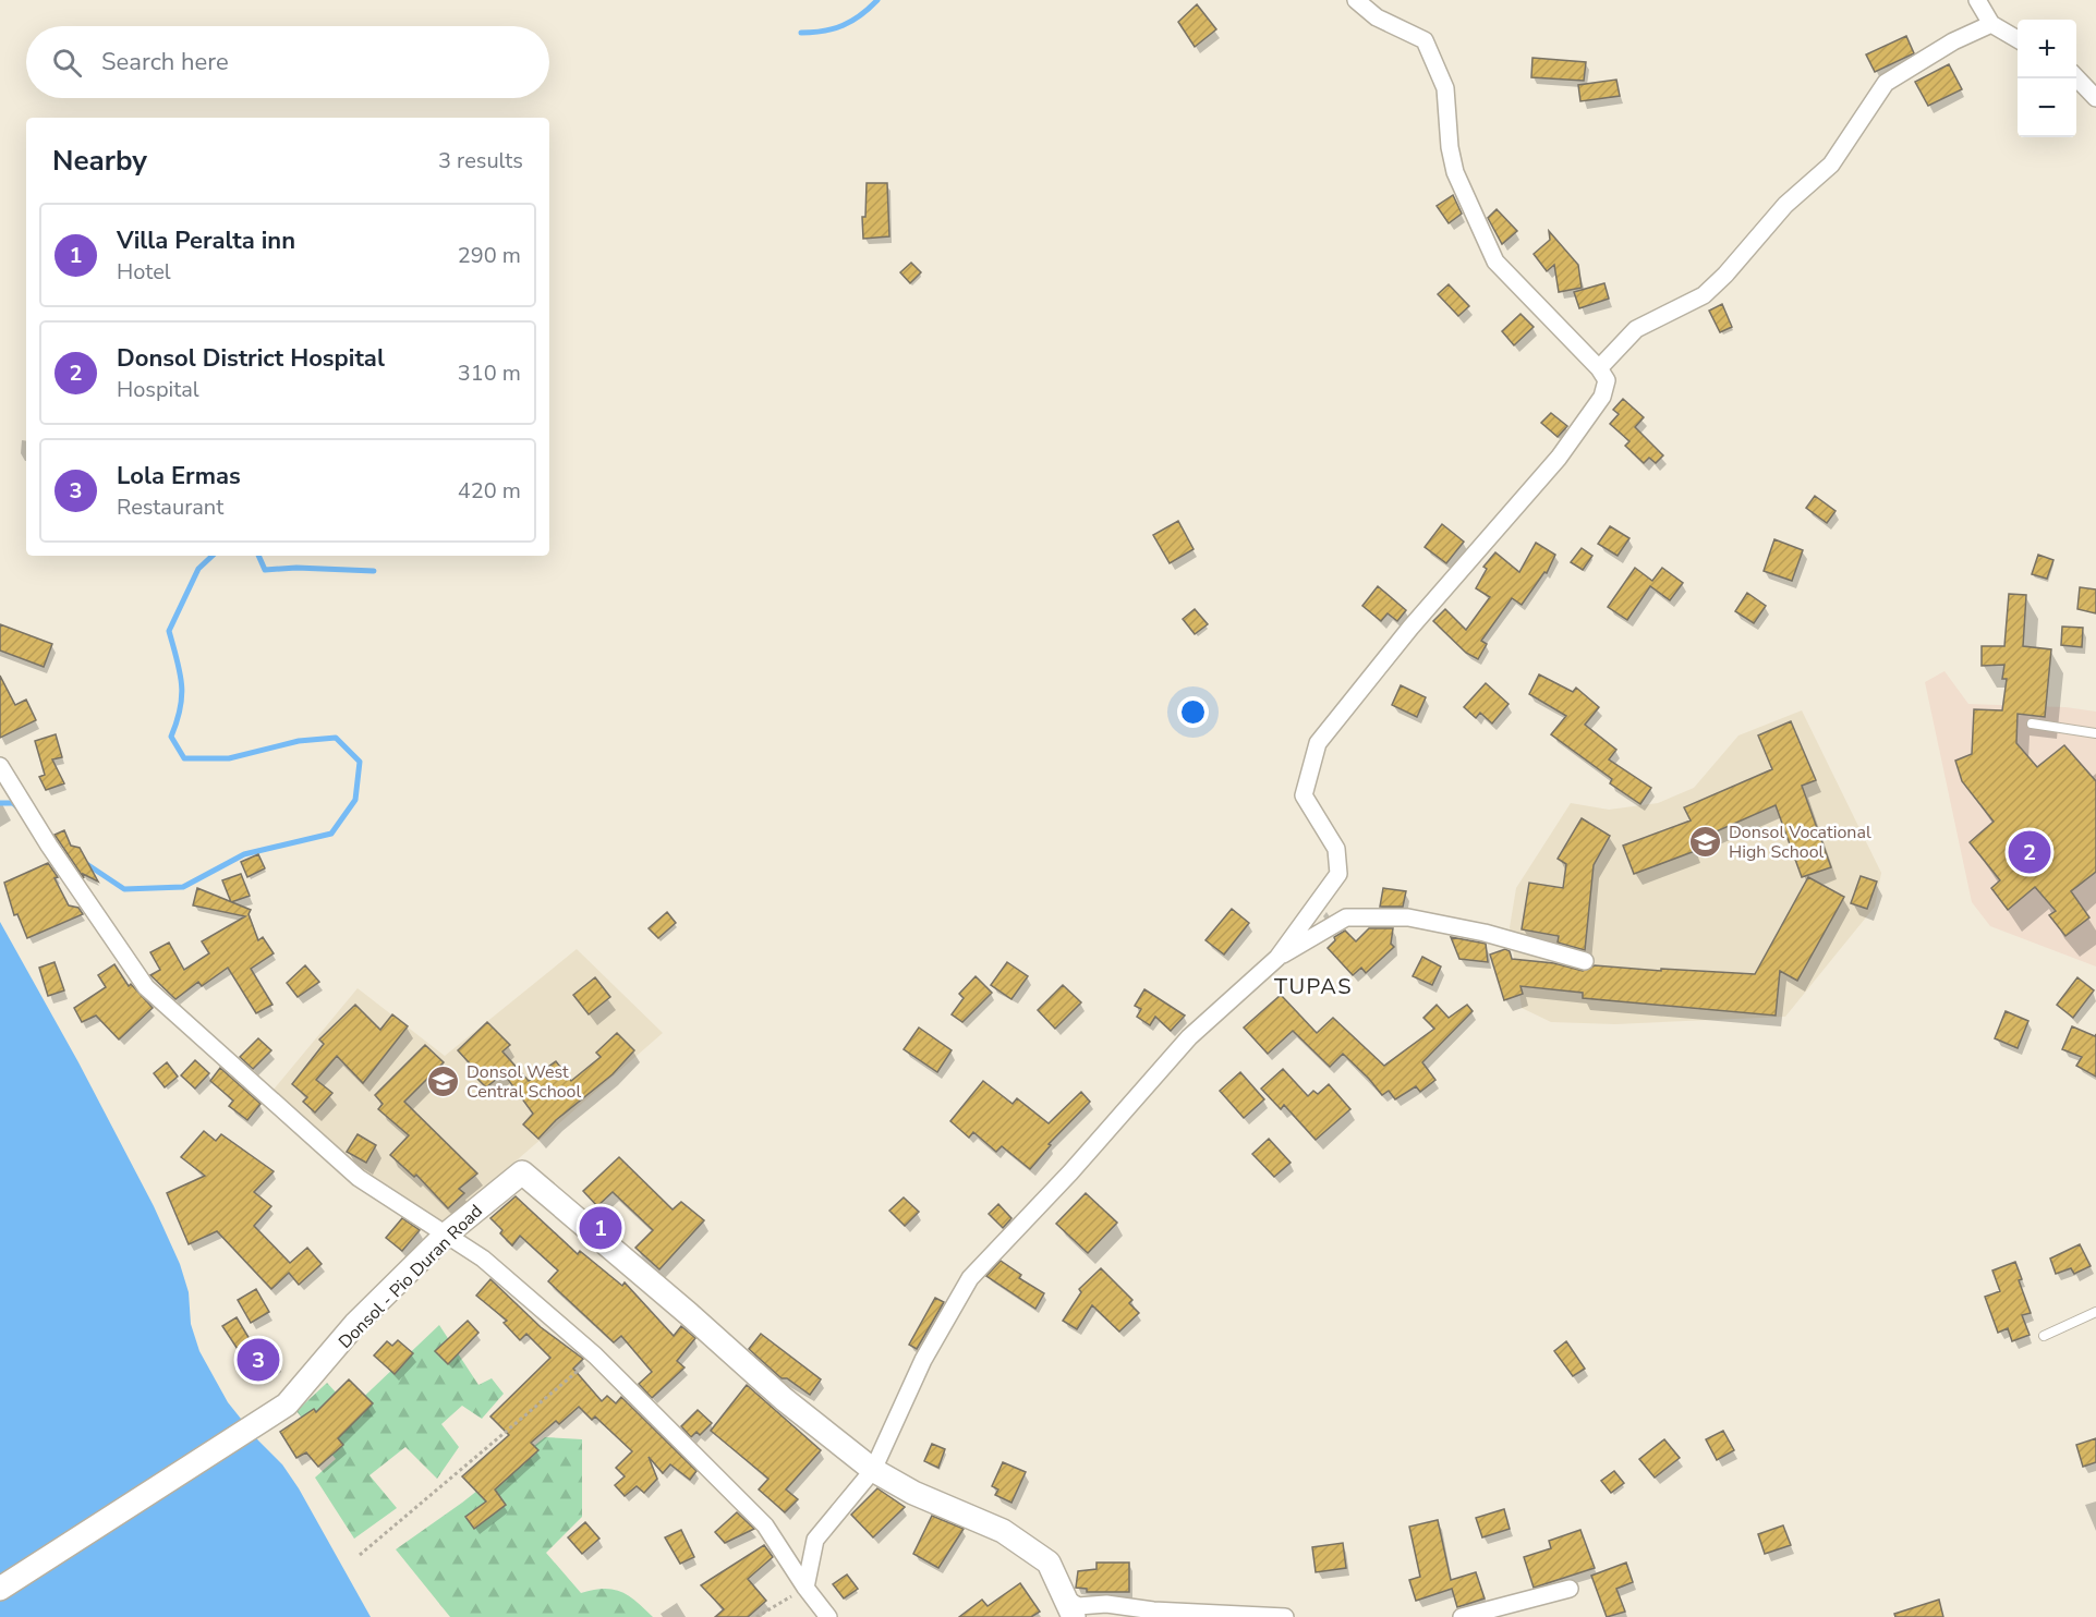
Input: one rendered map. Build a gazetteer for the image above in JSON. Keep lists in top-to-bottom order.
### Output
{
  "streets": {
    "main road": ["Donsol - Pio Duran Road"]
  },
  "districts": ["TUPAS"],
  "places": {
    "school or university": ["Donsol Vocational High School", "Donsol West Central School"]
  },
  "page": {
    "map_buttons": ["+", "−"],
    "search": "Search here",
    "heading": ["Nearby", "3 results"],
    "list": [
      {
        "mark": "1",
        "name": "Villa Peralta inn",
        "note": "Hotel",
        "value": "290 m"
      },
      {
        "mark": "2",
        "name": "Donsol District Hospital",
        "note": "Hospital",
        "value": "310 m"
      },
      {
        "mark": "3",
        "name": "Lola Ermas",
        "note": "Restaurant",
        "value": "420 m"
      }
    ],
    "pins": ["2", "1", "3"]
  }
}
